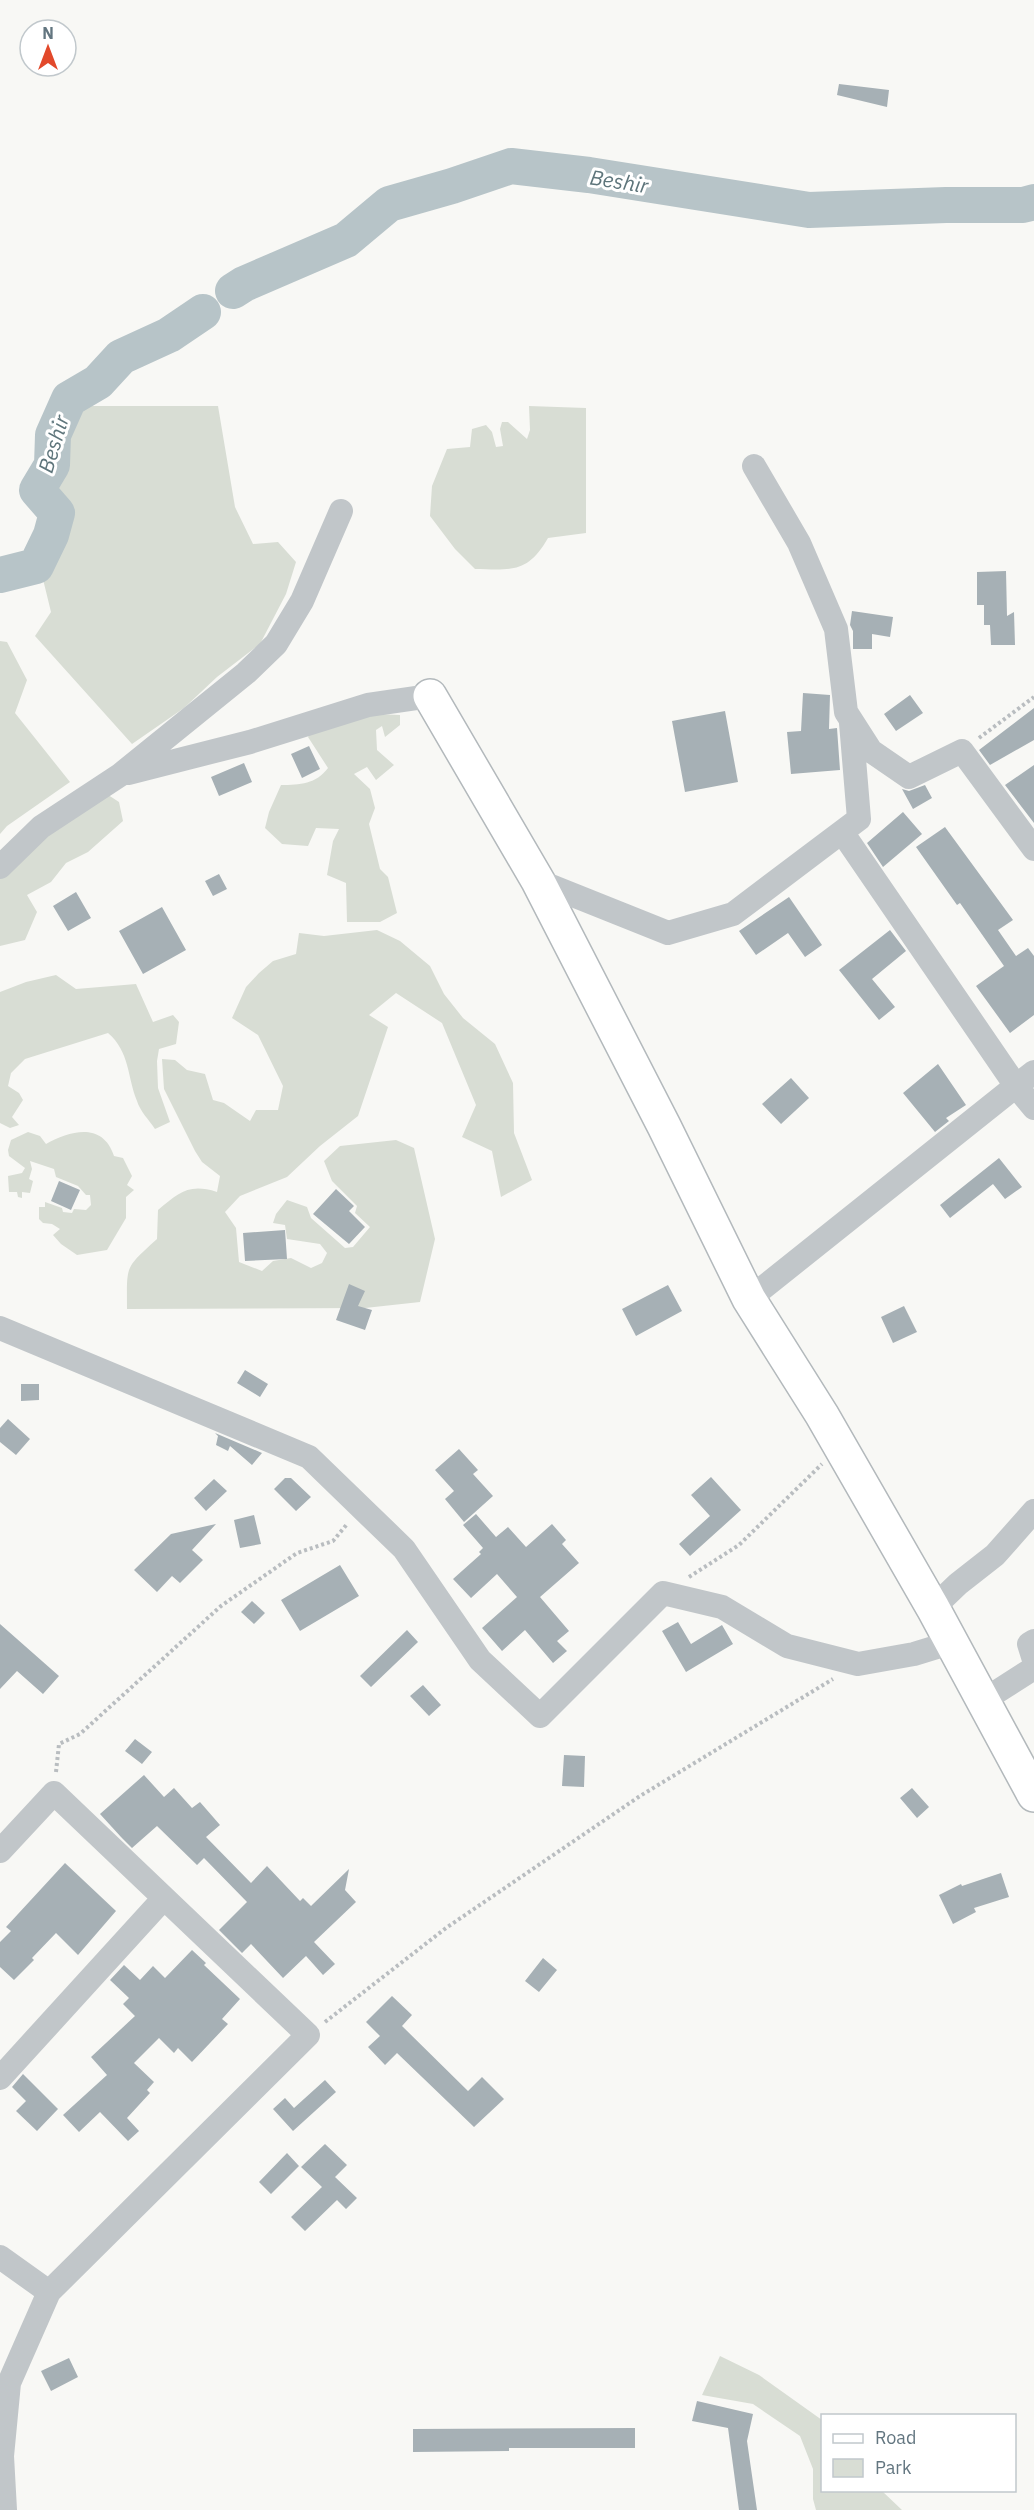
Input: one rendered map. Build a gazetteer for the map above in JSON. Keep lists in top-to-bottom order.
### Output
{
  "water": ["Beshir"],
  "legend": ["Road", "Park"],
  "north": "top"
}
